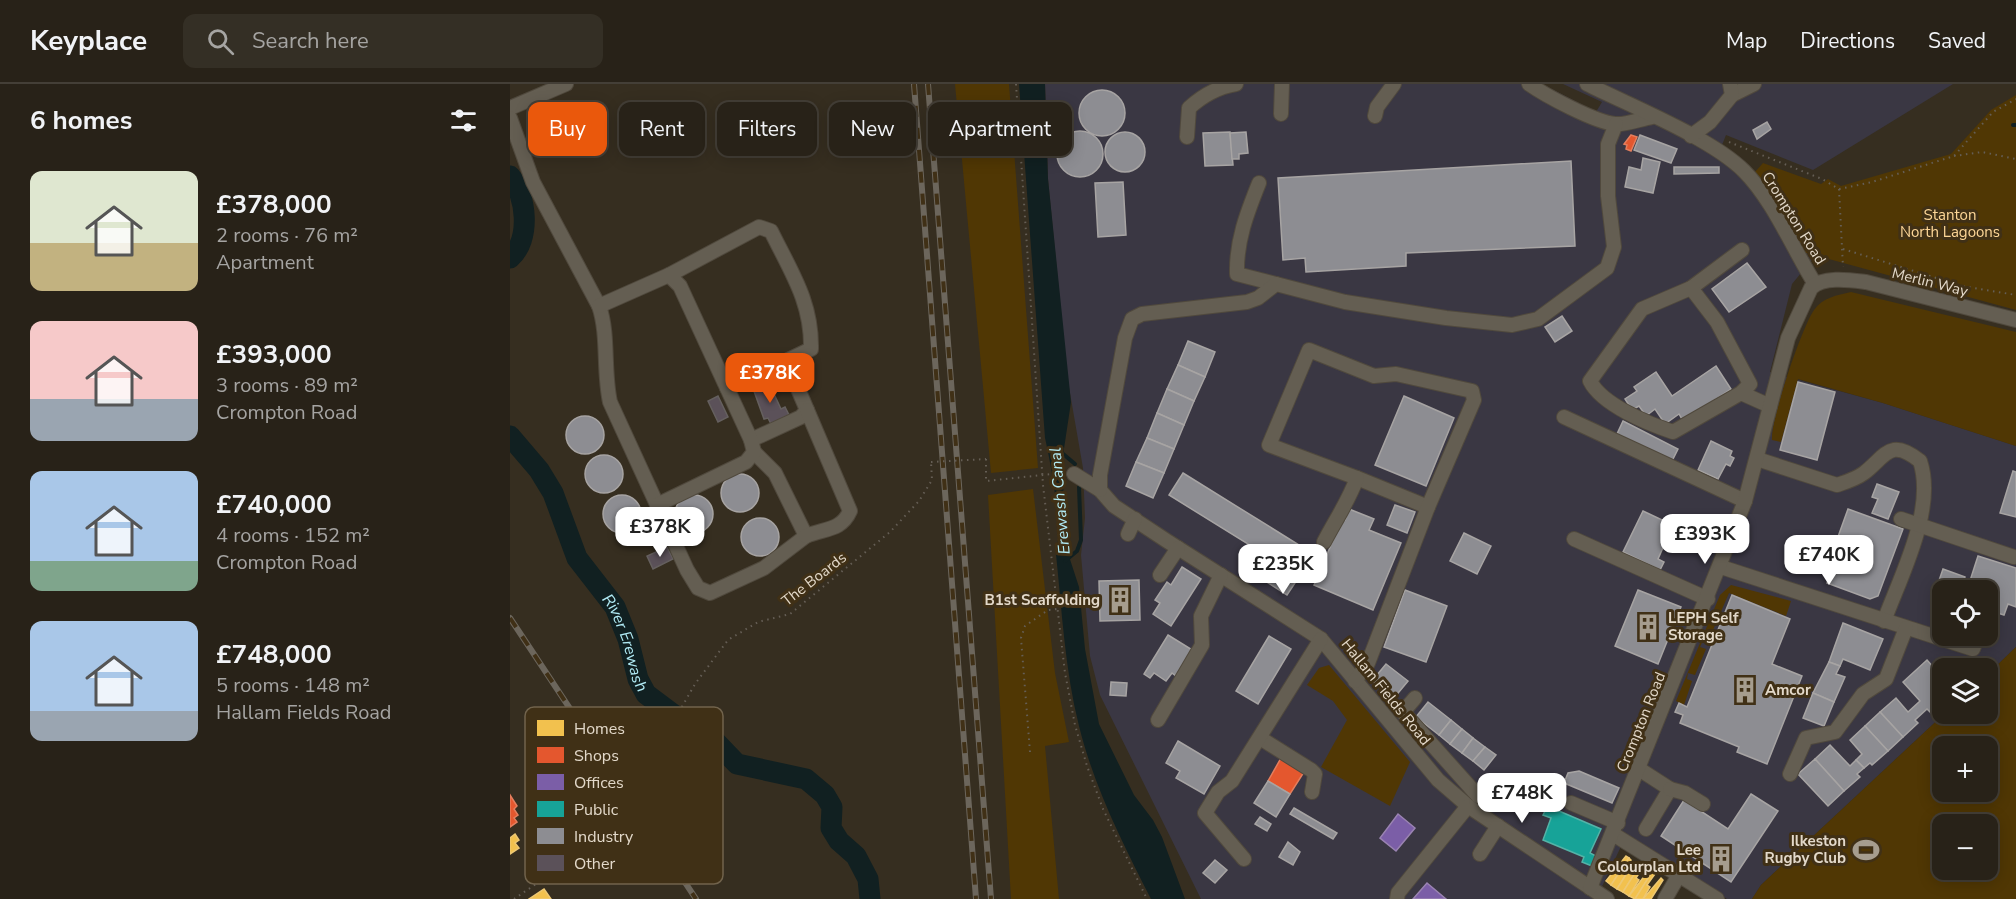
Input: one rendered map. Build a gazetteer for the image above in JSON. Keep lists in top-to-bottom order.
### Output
{
  "streets": {
    "street": ["Crompton Road", "Merlin Way", "Hallam Fields Road"],
    "path": ["The Boards"]
  },
  "crossings": [
    ["Crompton Road", "Merlin Way"],
    ["Crompton Road", "Hallam Fields Road"]
  ],
  "water": ["Erewash Canal", "River Erewash"],
  "parks": ["Stanton North Lagoons"],
  "places": {
    "building": [
      "B1st Scaffolding",
      "LEPH Self Storage",
      "Amcor",
      "Lee Colourplan Ltd"
    ],
    "sports": ["Ilkeston Rugby Club"]
  },
  "legend": [
    "Homes",
    "Shops",
    "Offices",
    "Public",
    "Industry",
    "Other"
  ],
  "page": {
    "header": "Keyplace",
    "search": "Search here",
    "nav": ["Map", "Directions", "Saved"],
    "heading": "6 homes",
    "chip": [
      "Buy",
      "Rent",
      "Filters",
      "New",
      "Apartment"
    ],
    "list": [
      {
        "name": "£378,000",
        "note": "2 rooms · 76 m² · Apartment"
      },
      {
        "name": "£393,000",
        "note": "3 rooms · 89 m² · Crompton Road"
      },
      {
        "name": "£740,000",
        "note": "4 rooms · 152 m² · Crompton Road"
      },
      {
        "name": "£748,000",
        "note": "5 rooms · 148 m² · Hallam Fields Road"
      }
    ],
    "price": [
      "£378K",
      "£378K",
      "£393K",
      "£740K",
      "£235K",
      "£748K"
    ],
    "map_buttons": ["+", "−"]
  }
}
